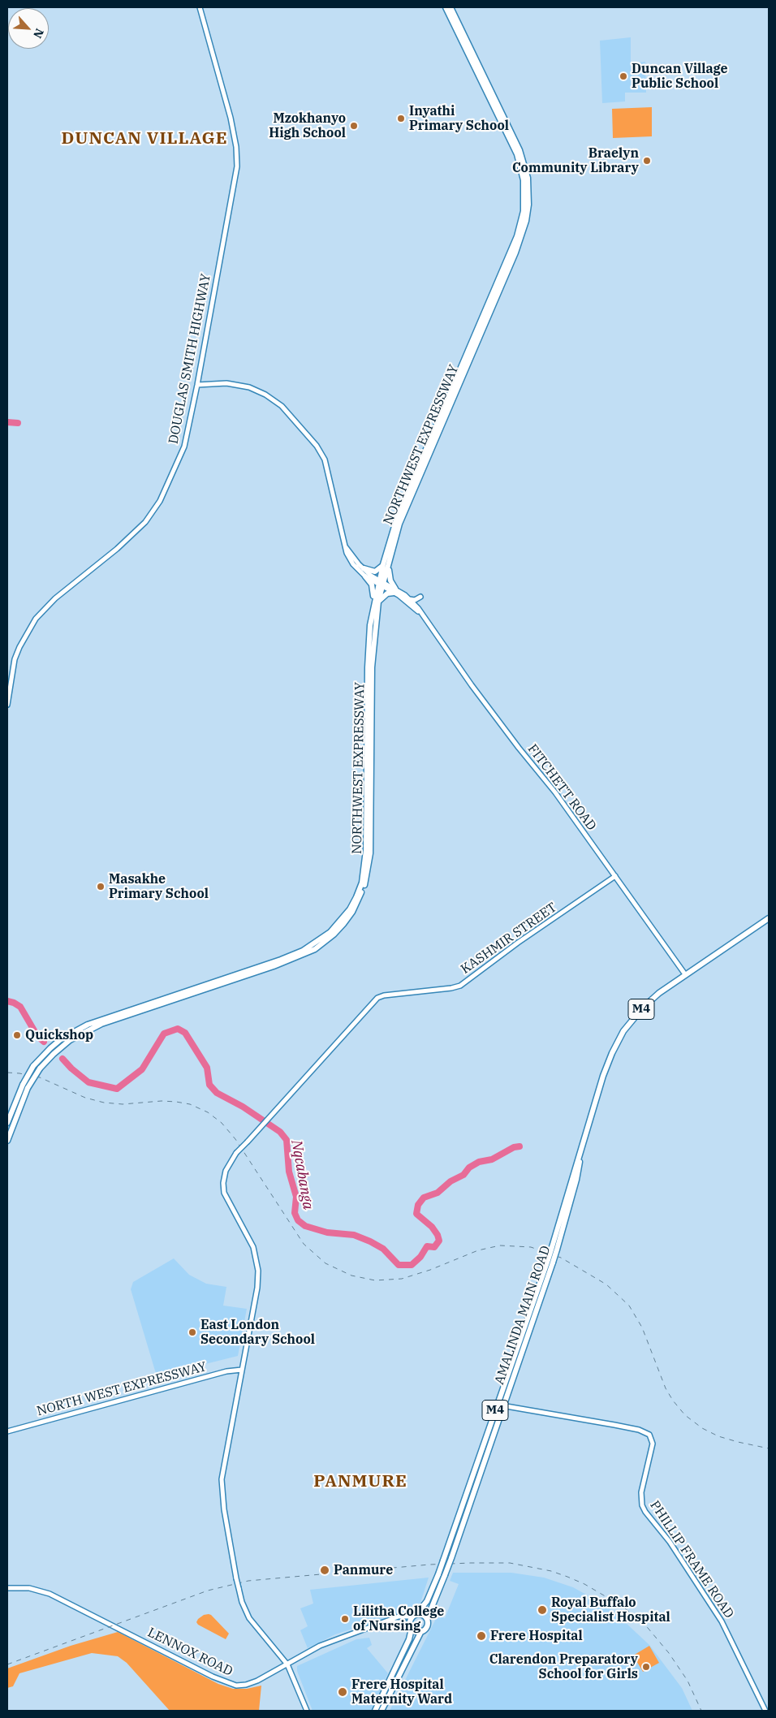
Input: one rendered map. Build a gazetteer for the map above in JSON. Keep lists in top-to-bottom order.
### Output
{
  "streets": {
    "main road": ["NORTHWEST EXPRESSWAY", "M4", "AMALINDA MAIN ROAD"],
    "street": [
      "DOUGLAS SMITH HIGHWAY",
      "FITCHETT ROAD",
      "KASHMIR STREET",
      "NORTH WEST EXPRESSWAY",
      "PHILLIP FRAME ROAD",
      "LENNOX ROAD"
    ]
  },
  "crossings": [
    ["DOUGLAS SMITH HIGHWAY", "FITCHETT ROAD"],
    ["NORTHWEST EXPRESSWAY", "FITCHETT ROAD"],
    ["FITCHETT ROAD", "KASHMIR STREET"],
    ["FITCHETT ROAD", "AMALINDA MAIN ROAD"],
    ["KASHMIR STREET", "NORTH WEST EXPRESSWAY"],
    ["KASHMIR STREET", "LENNOX ROAD"],
    ["AMALINDA MAIN ROAD", "PHILLIP FRAME ROAD"],
    ["AMALINDA MAIN ROAD", "LENNOX ROAD"]
  ],
  "districts": ["DUNCAN VILLAGE", "PANMURE"],
  "water": ["Nqcabanga"],
  "places": [
    "Duncan Village Public School",
    "Inyathi Primary School",
    "Mzokhanyo High School",
    "Braelyn Community Library",
    "Masakhe Primary School",
    "Quickshop",
    "East London Secondary School",
    "Panmure",
    "Royal Buffalo Specialist Hospital",
    "Lilitha College of Nursing",
    "Frere Hospital",
    "Clarendon Preparatory School for Girls",
    "Frere Hospital Maternity Ward"
  ],
  "north": "bottom right"
}
